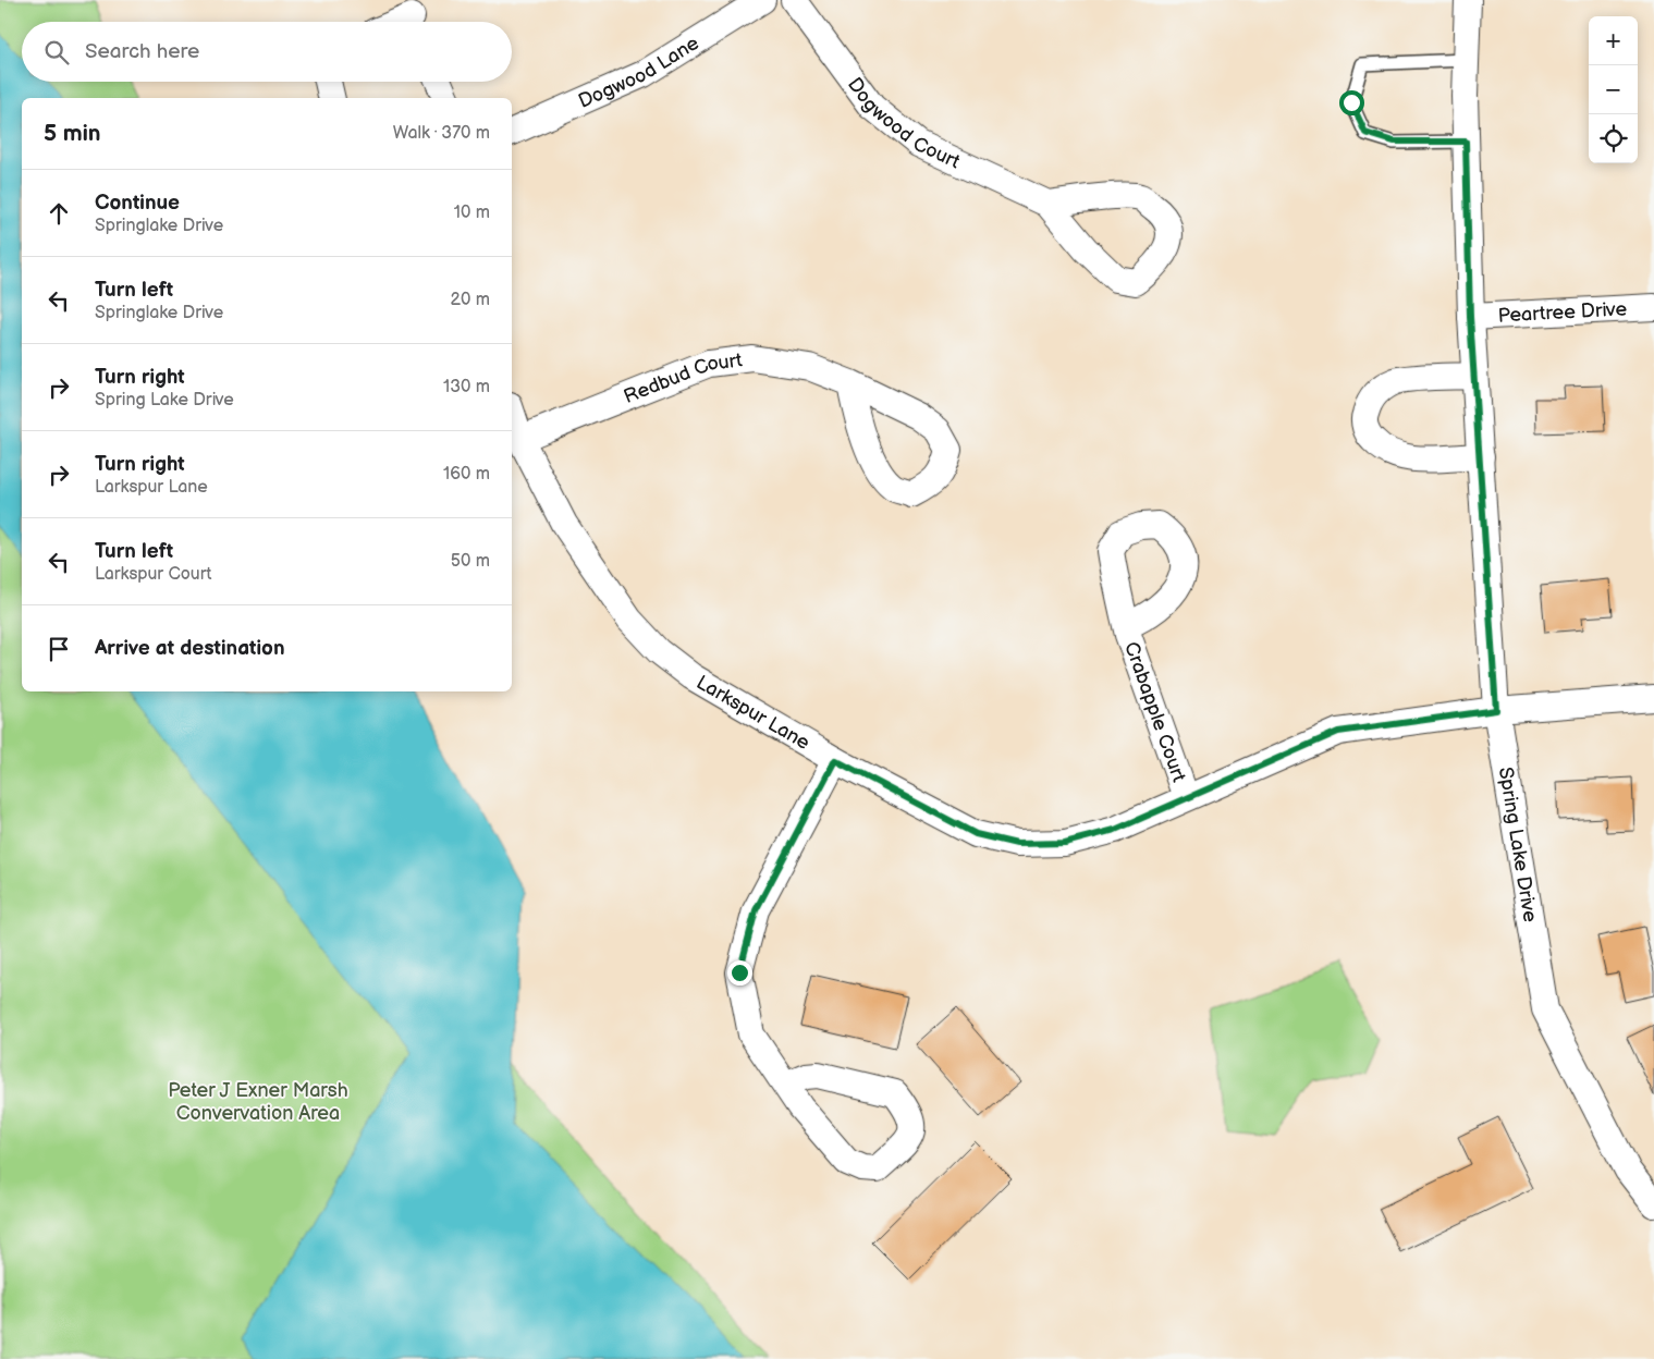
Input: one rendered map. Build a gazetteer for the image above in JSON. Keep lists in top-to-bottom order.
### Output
{
  "streets": {
    "street": [
      "Dogwood Lane",
      "Dogwood Court",
      "Peartree Drive",
      "Redbud Court",
      "Larkspur Lane",
      "Crabapple Court",
      "Spring Lake Drive"
    ]
  },
  "crossings": [
    ["Peartree Drive", "Spring Lake Drive"],
    ["Redbud Court", "Larkspur Lane"],
    ["Larkspur Lane", "Crabapple Court"],
    ["Larkspur Lane", "Spring Lake Drive"]
  ],
  "parks": ["Peter J Exner Marsh Convervation Area"],
  "page": {
    "map_buttons": ["+", "−"],
    "search": "Search here",
    "heading": ["5 min", "Walk · 370 m"],
    "list": [
      ["Continue", "Springlake Drive", "10 m"],
      ["Turn left", "Springlake Drive", "20 m"],
      ["Turn right", "Spring Lake Drive", "130 m"],
      ["Turn right", "Larkspur Lane", "160 m"],
      ["Turn left", "Larkspur Court", "50 m"],
      "Arrive at destination"
    ]
  }
}
